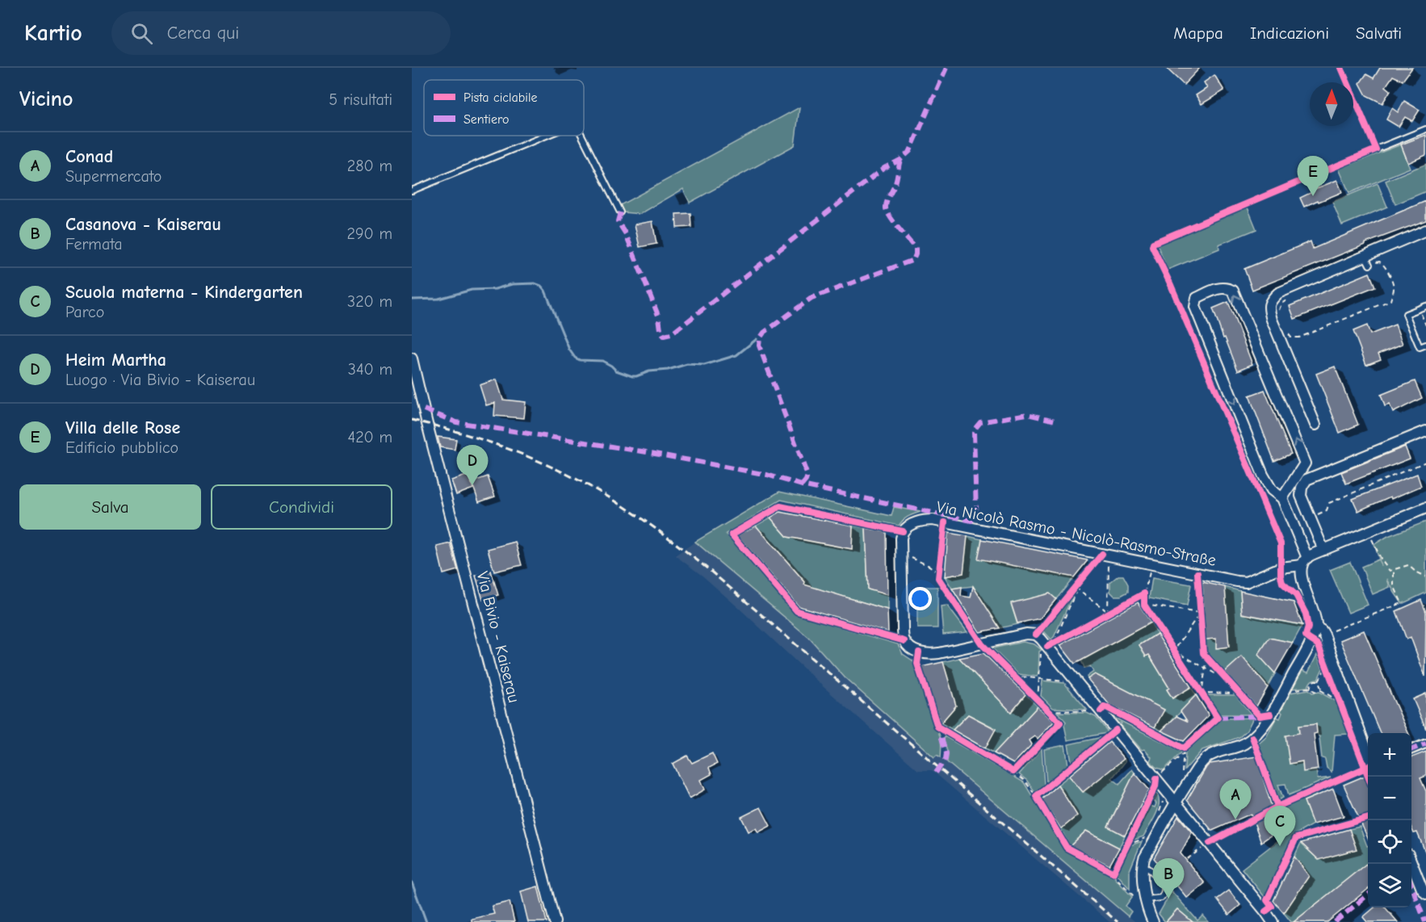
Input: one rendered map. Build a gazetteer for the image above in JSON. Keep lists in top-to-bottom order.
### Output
{
  "streets": {
    "street": ["Via Nicolò Rasmo - Nicolò-Rasmo-Straße", "Via Bivio - Kaiserau"]
  },
  "legend": ["Pista ciclabile", "Sentiero"],
  "north": "top",
  "page": {
    "header": "Kartio",
    "search": "Cerca qui",
    "nav": ["Mappa", "Indicazioni", "Salvati"],
    "heading": ["Vicino", "5 risultati"],
    "list": [
      {
        "mark": "A",
        "name": "Conad",
        "note": "Supermercato",
        "value": "280 m"
      },
      {
        "mark": "B",
        "name": "Casanova - Kaiserau",
        "note": "Fermata",
        "value": "290 m"
      },
      {
        "mark": "C",
        "name": "Scuola materna - Kindergarten",
        "note": "Parco",
        "value": "320 m"
      },
      {
        "mark": "D",
        "name": "Heim Martha",
        "note": "Luogo · Via Bivio - Kaiserau",
        "value": "340 m"
      },
      {
        "mark": "E",
        "name": "Villa delle Rose",
        "note": "Edificio pubblico",
        "value": "420 m"
      }
    ],
    "pins": [
      "E",
      "D",
      "A",
      "C",
      "B"
    ],
    "buttons": ["Salva", "Condividi"],
    "map_buttons": ["+", "−"]
  }
}
